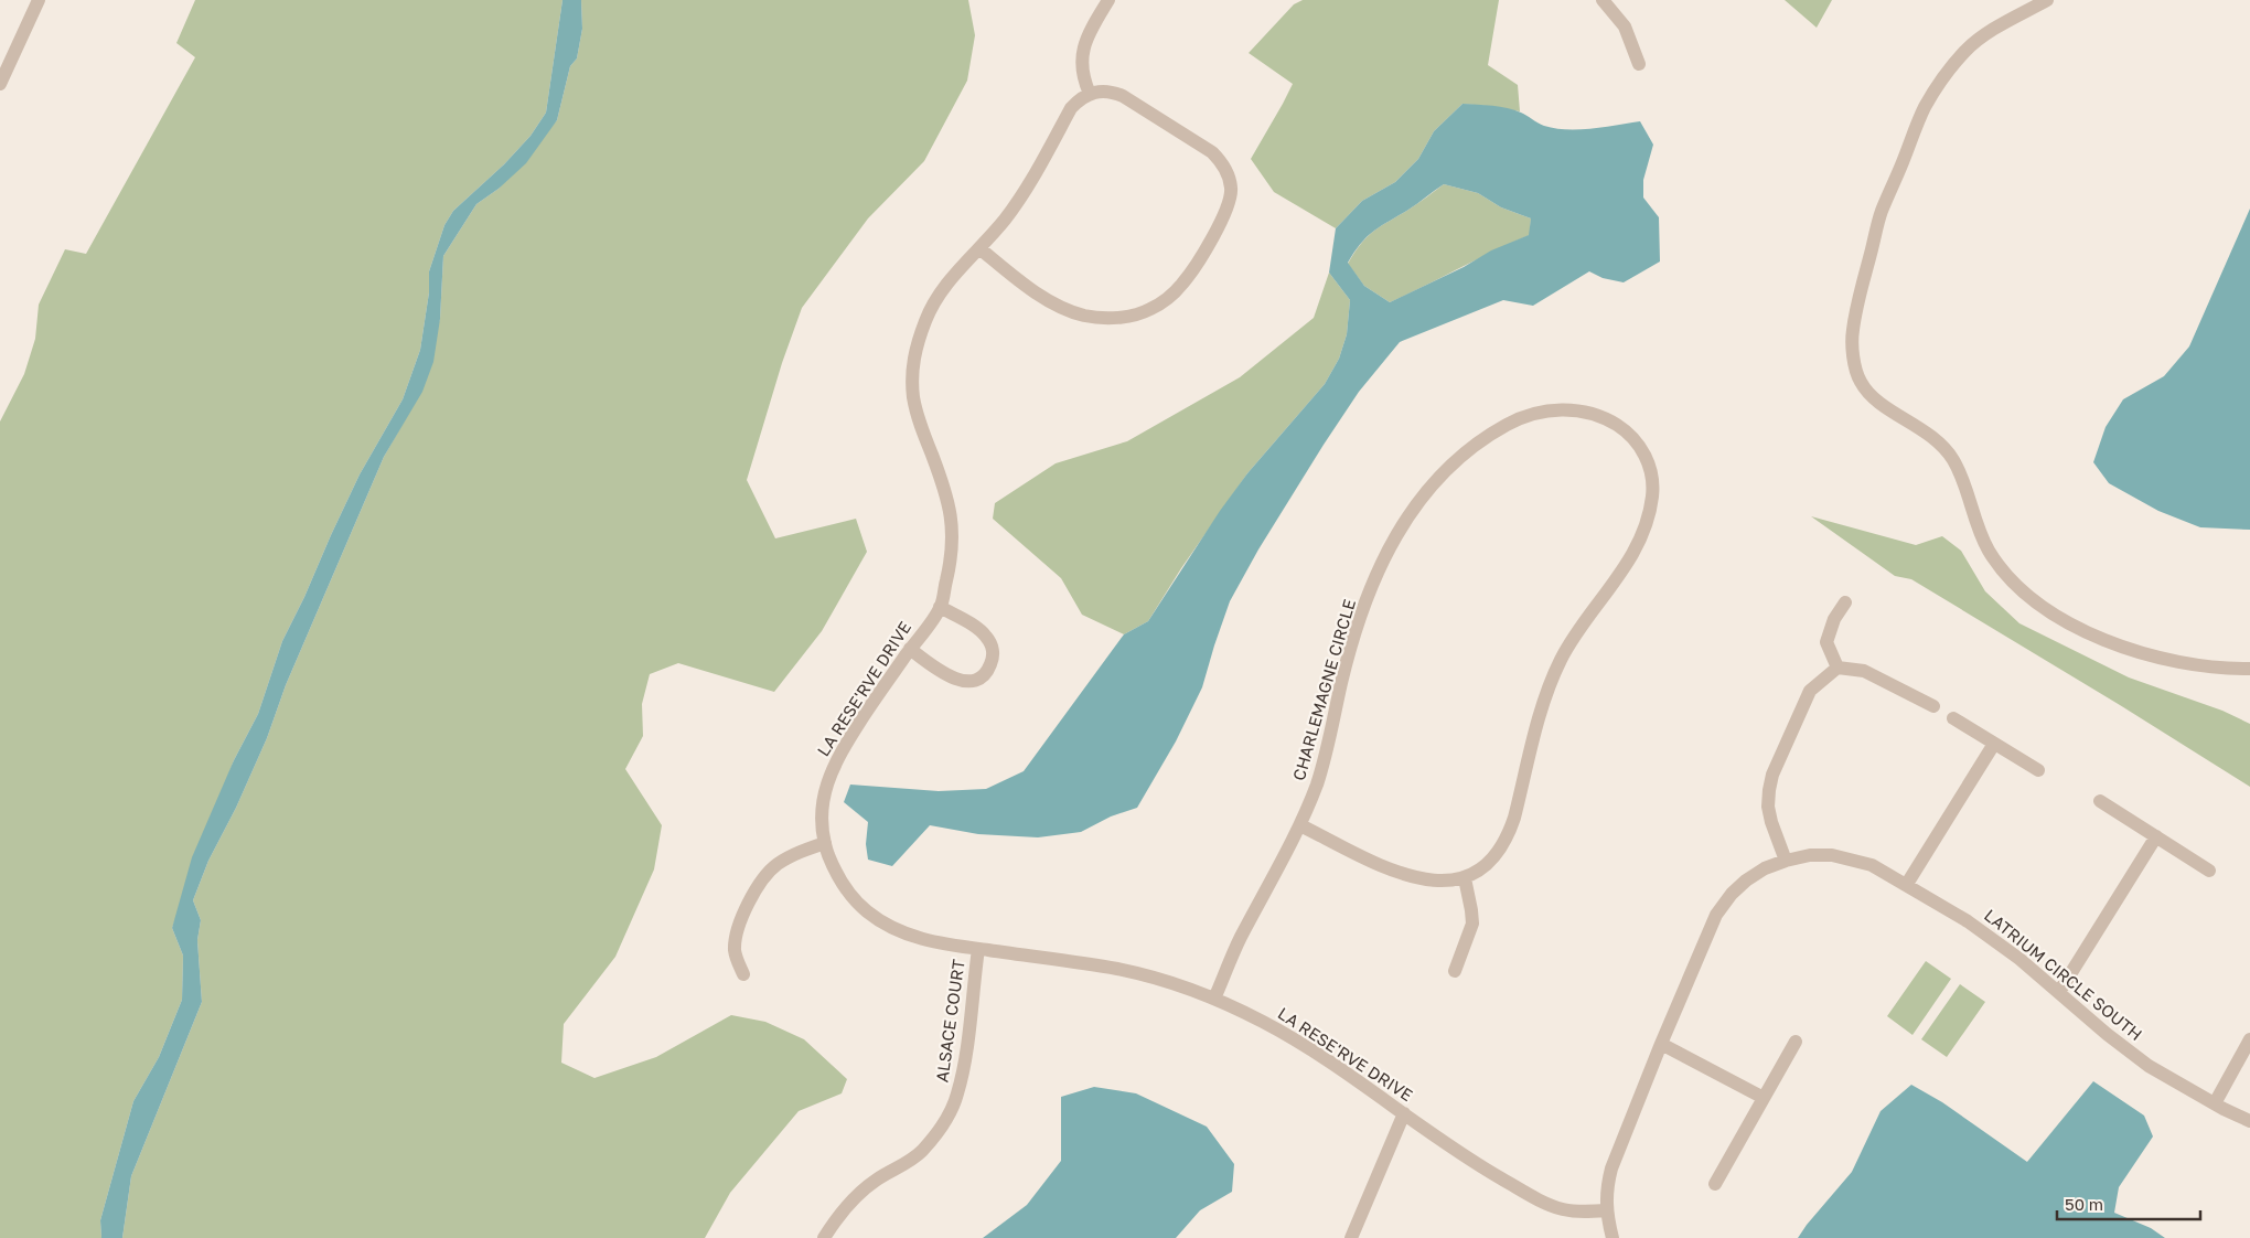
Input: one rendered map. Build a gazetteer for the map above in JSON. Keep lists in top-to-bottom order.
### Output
{
  "streets": {
    "street": [
      "LA RESE'RVE DRIVE",
      "CHARLEMAGNE CIRCLE",
      "LATRIUM CIRCLE SOUTH",
      "ALSACE COURT"
    ]
  },
  "crossings": [
    ["LA RESE'RVE DRIVE", "CHARLEMAGNE CIRCLE"],
    ["LA RESE'RVE DRIVE", "LATRIUM CIRCLE SOUTH"],
    ["LA RESE'RVE DRIVE", "ALSACE COURT"]
  ],
  "scale_bar": "50 m"
}
